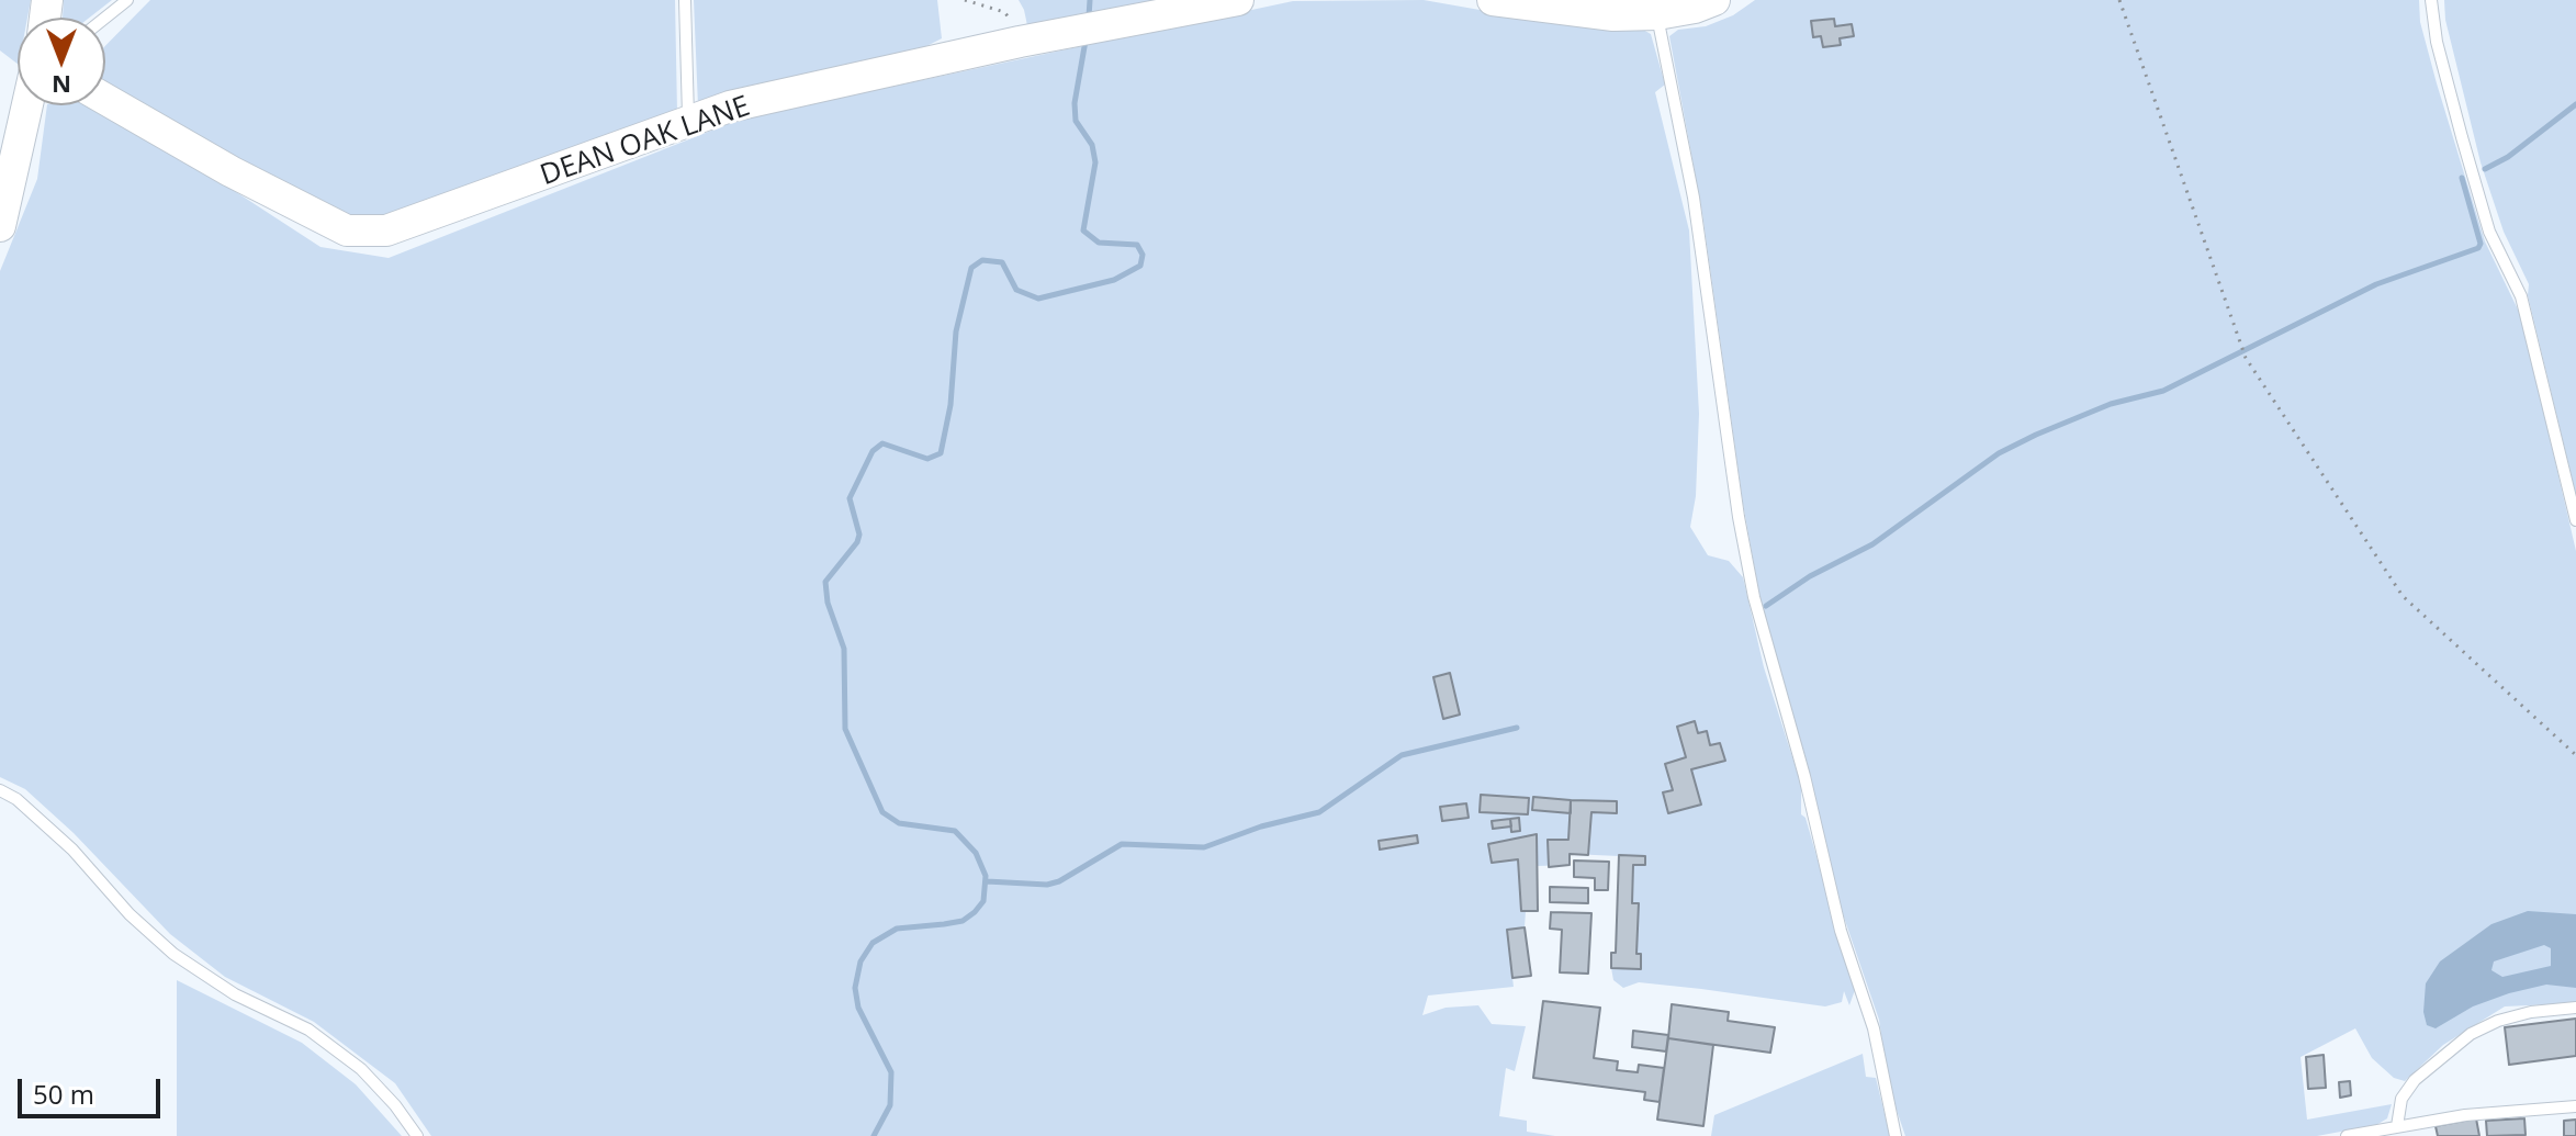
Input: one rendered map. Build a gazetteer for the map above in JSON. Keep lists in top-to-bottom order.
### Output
{
  "streets": {
    "street": ["DEAN OAK LANE"]
  },
  "scale_bar": "50 m",
  "north": "bottom"
}
